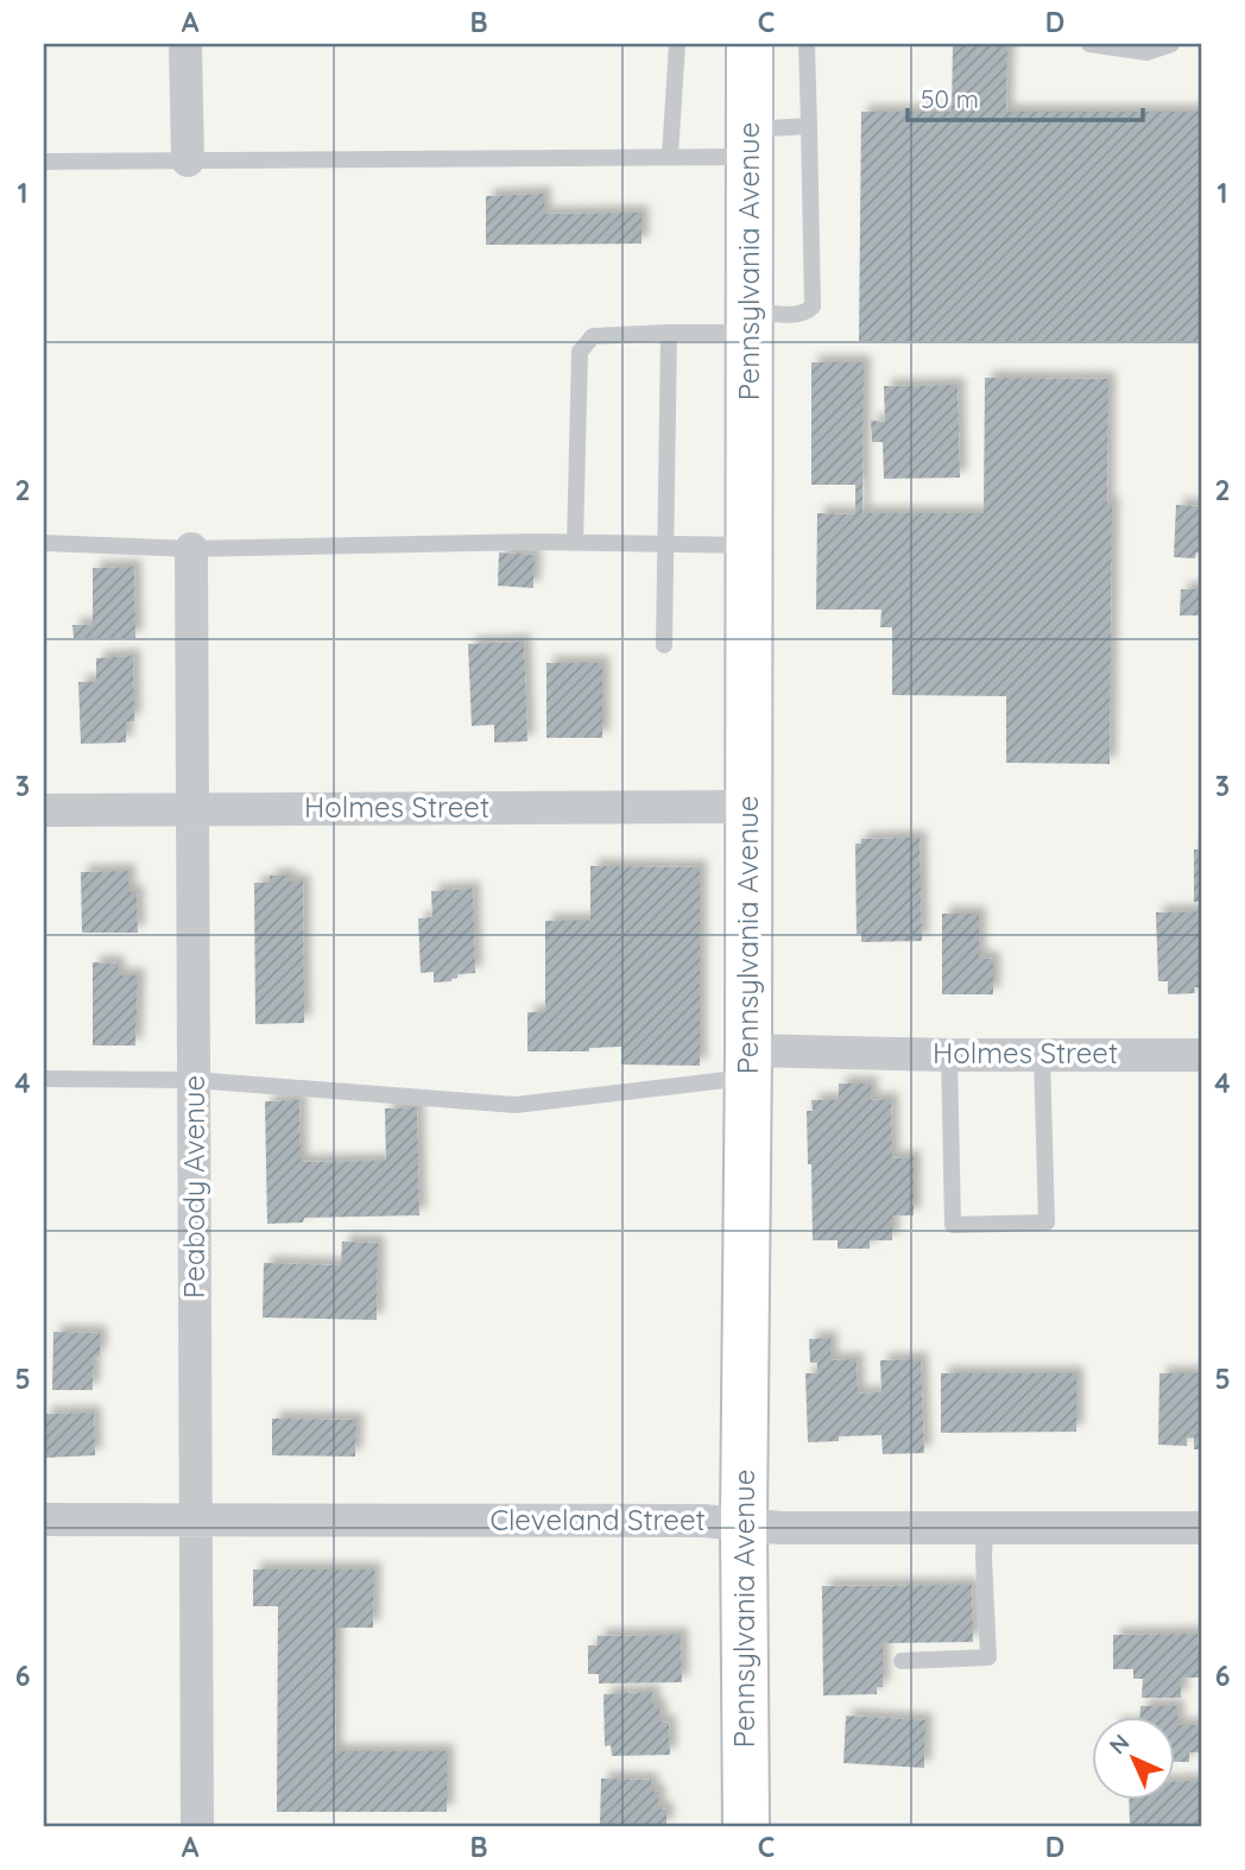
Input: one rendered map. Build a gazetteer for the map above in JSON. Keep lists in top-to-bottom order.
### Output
{
  "streets": {
    "street": [
      "Pennsylvania Avenue",
      "Holmes Street",
      "Peabody Avenue",
      "Cleveland Street"
    ]
  },
  "crossings": [
    ["Pennsylvania Avenue", "Holmes Street"],
    ["Pennsylvania Avenue", "Cleveland Street"],
    ["Holmes Street", "Peabody Avenue"],
    ["Peabody Avenue", "Cleveland Street"]
  ],
  "scale_bar": "50 m",
  "north": "top left",
  "grid": {
    "columns": [
      "A",
      "B",
      "C",
      "D"
    ],
    "rows": [
      "1",
      "2",
      "3",
      "4",
      "5",
      "6"
    ]
  }
}
